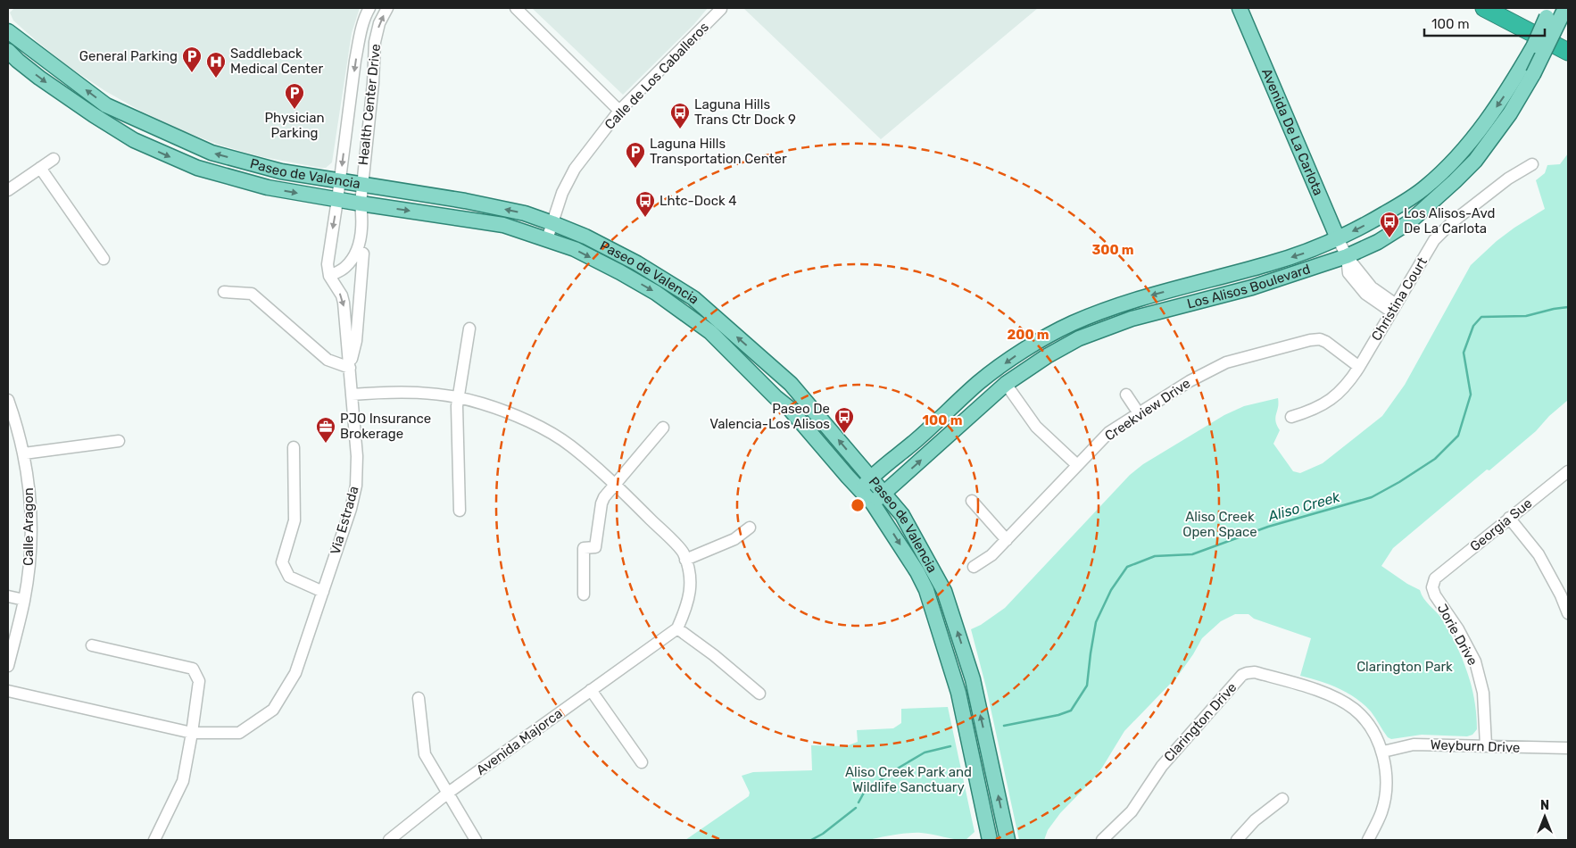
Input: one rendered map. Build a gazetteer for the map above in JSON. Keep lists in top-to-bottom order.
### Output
{
  "streets": {
    "main road": ["Avenida De La Carlota", "Paseo de Valencia", "Los Alisos Boulevard"],
    "street": [
      "Calle de Los Caballeros",
      "Health Center Drive",
      "Christina Court",
      "Creekview Drive",
      "Via Estrada",
      "Georgia Sue",
      "Calle Aragon",
      "Jorie Drive",
      "Clarington Drive",
      "Avenida Majorca",
      "Weyburn Drive"
    ]
  },
  "crossings": [
    ["Calle de Los Caballeros", "Paseo de Valencia"],
    ["Health Center Drive", "Paseo de Valencia"],
    ["Health Center Drive", "Via Estrada"],
    ["Avenida De La Carlota", "Los Alisos Boulevard"],
    ["Avenida De La Carlota", "Christina Court"],
    ["Paseo de Valencia", "Los Alisos Boulevard"],
    ["Paseo de Valencia", "Via Estrada"],
    ["Christina Court", "Creekview Drive"],
    ["Georgia Sue", "Jorie Drive"],
    ["Jorie Drive", "Weyburn Drive"],
    ["Clarington Drive", "Weyburn Drive"]
  ],
  "water": ["Aliso Creek"],
  "parks": ["Aliso Creek Open Space", "Clarington Park", "Aliso Creek Park and Wildlife Sanctuary"],
  "places": {
    "parking": ["General Parking", "Physician Parking", "Laguna Hills Transportation Center"],
    "hospital": ["Saddleback Medical Center"],
    "bus stop": [
      "Laguna Hills Trans Ctr Dock 9",
      "Lhtc-Dock 4",
      "Los Alisos-Avd De La Carlota",
      "Paseo De Valencia-Los Alisos"
    ],
    "office": ["PJO Insurance Brokerage"]
  },
  "scale_bar": "100 m",
  "north": "top",
  "rings": ["300 m", "200 m", "100 m"]
}
